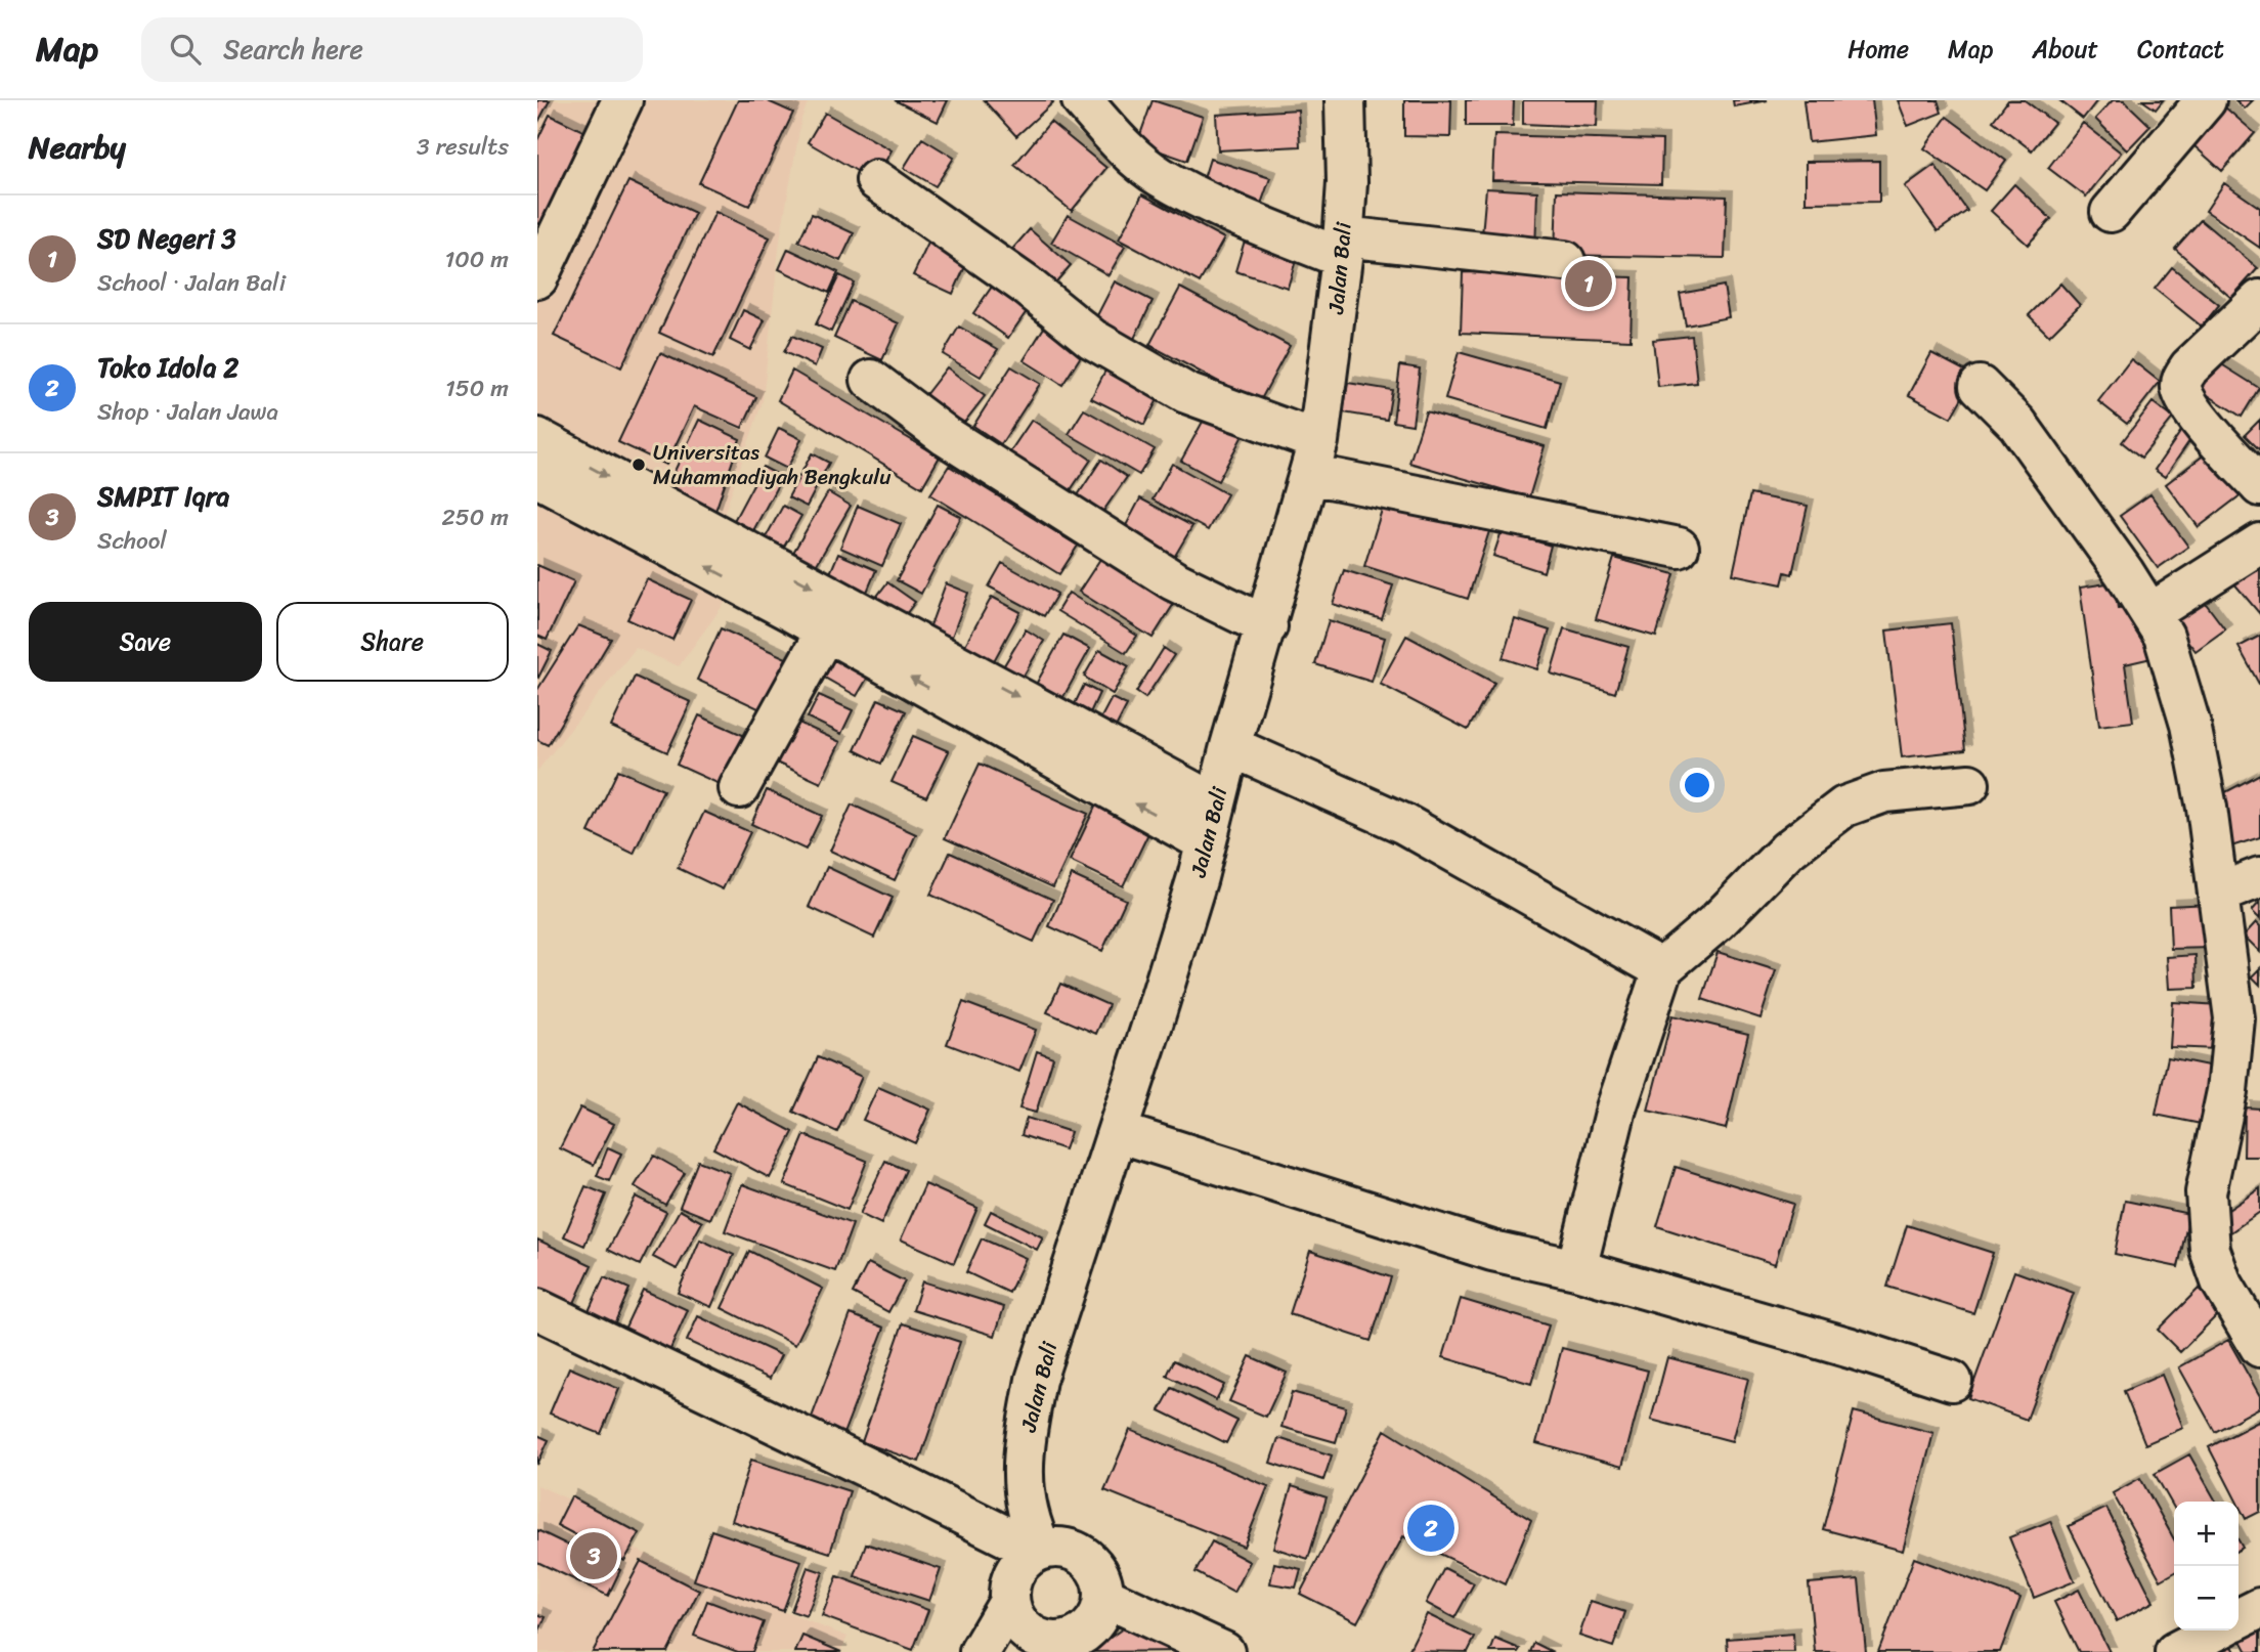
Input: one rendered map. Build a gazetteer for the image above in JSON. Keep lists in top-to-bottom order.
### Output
{
  "streets": {
    "street": ["Jalan Bali"]
  },
  "places": ["Universitas Muhammadiyah Bengkulu"],
  "page": {
    "header": "Map",
    "search": "Search here",
    "nav": [
      "Home",
      "Map",
      "About",
      "Contact"
    ],
    "heading": ["Nearby", "3 results"],
    "list": [
      {
        "mark": "1",
        "name": "SD Negeri 3",
        "note": "School · Jalan Bali",
        "value": "100 m"
      },
      {
        "mark": "2",
        "name": "Toko Idola 2",
        "note": "Shop · Jalan Jawa",
        "value": "150 m"
      },
      {
        "mark": "3",
        "name": "SMPIT Iqra",
        "note": "School",
        "value": "250 m"
      }
    ],
    "pins": ["1", "2", "3"],
    "buttons": ["Save", "Share"],
    "map_buttons": ["+", "−"]
  }
}
